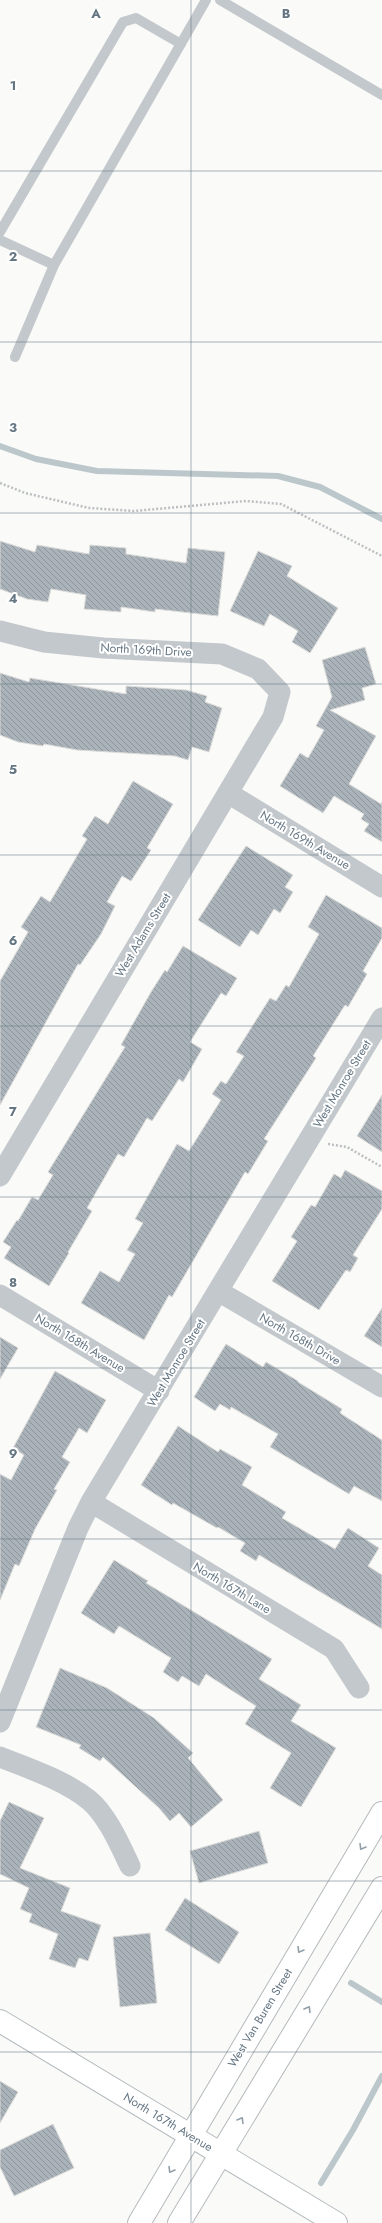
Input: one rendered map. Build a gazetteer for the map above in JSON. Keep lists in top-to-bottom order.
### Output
{
  "streets": {
    "main road": ["West Van Buren Street", "North 167th Avenue"],
    "street": [
      "North 169th Drive",
      "North 169th Avenue",
      "West Adams Street",
      "West Monroe Street",
      "North 168th Drive",
      "North 168th Avenue",
      "North 167th Lane"
    ]
  },
  "crossings": [
    ["North 169th Drive", "West Adams Street"],
    ["North 169th Avenue", "West Adams Street"],
    ["West Monroe Street", "North 168th Drive"],
    ["West Monroe Street", "North 168th Avenue"],
    ["West Monroe Street", "North 167th Lane"],
    ["West Van Buren Street", "North 167th Avenue"]
  ],
  "grid": {
    "columns": ["A", "B"],
    "rows": [
      "1",
      "2",
      "3",
      "4",
      "5",
      "6",
      "7",
      "8",
      "9"
    ]
  }
}
